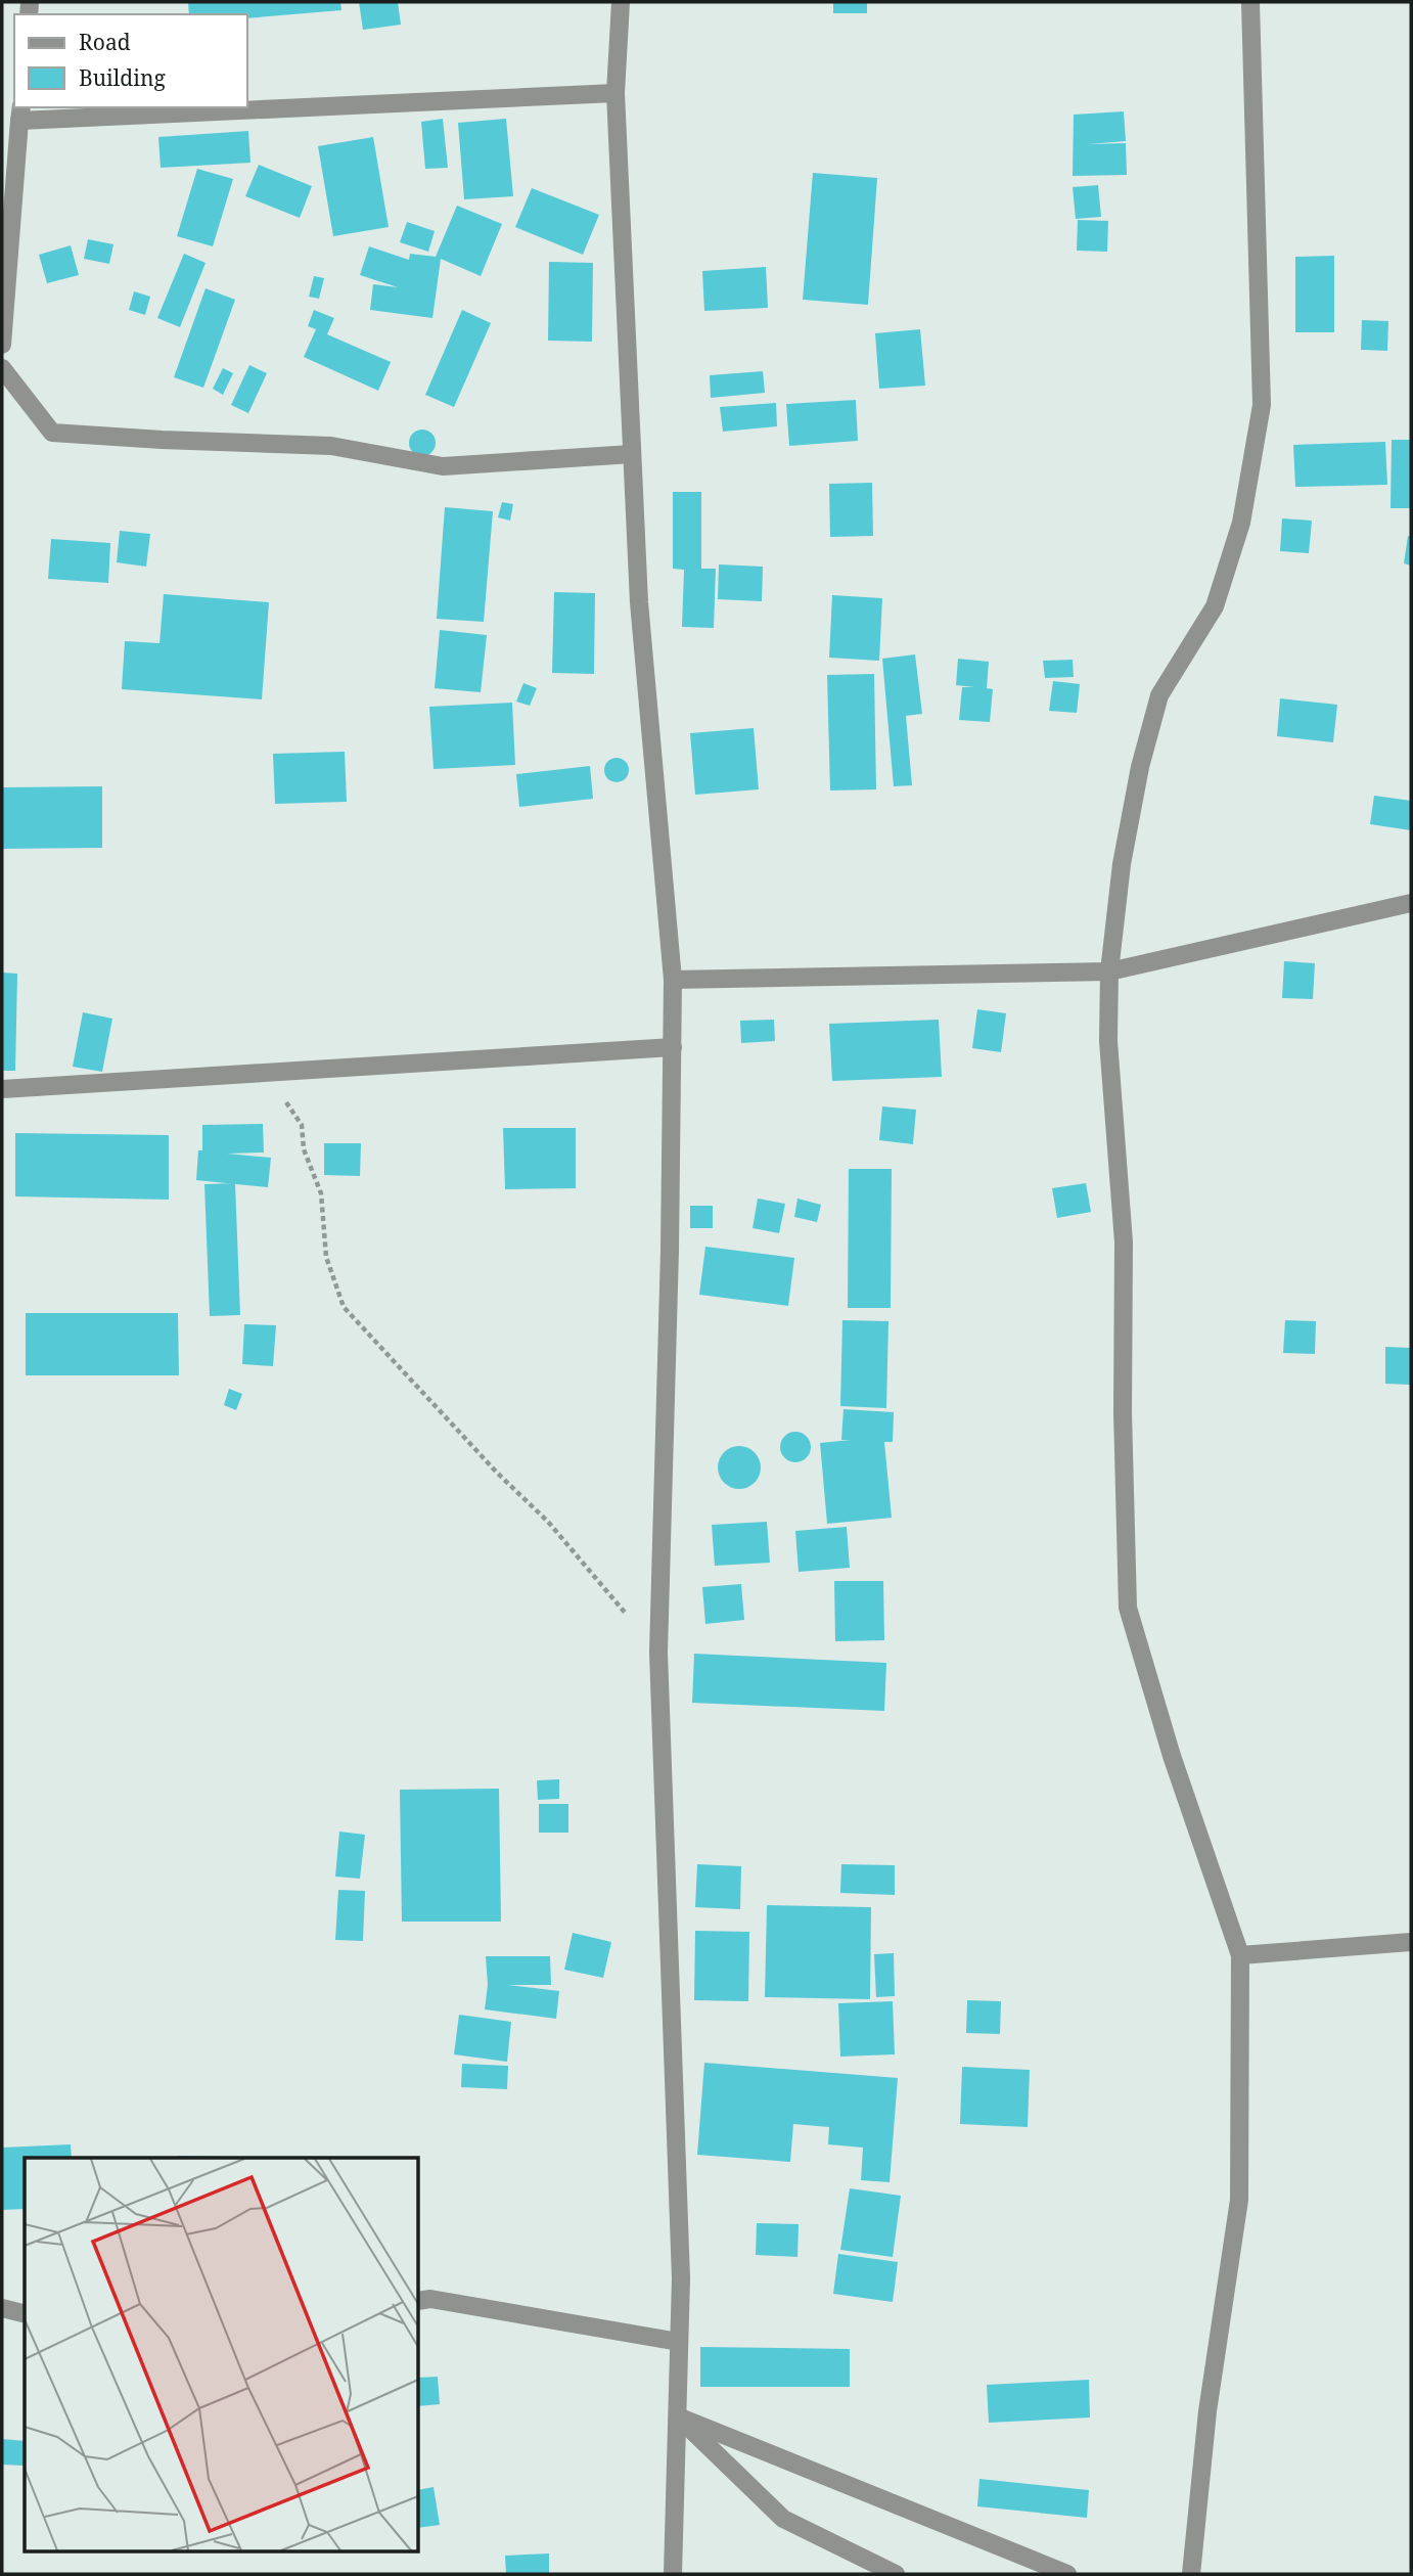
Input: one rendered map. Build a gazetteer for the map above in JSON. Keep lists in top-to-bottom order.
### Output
{
  "legend": ["Road", "Building"]
}
